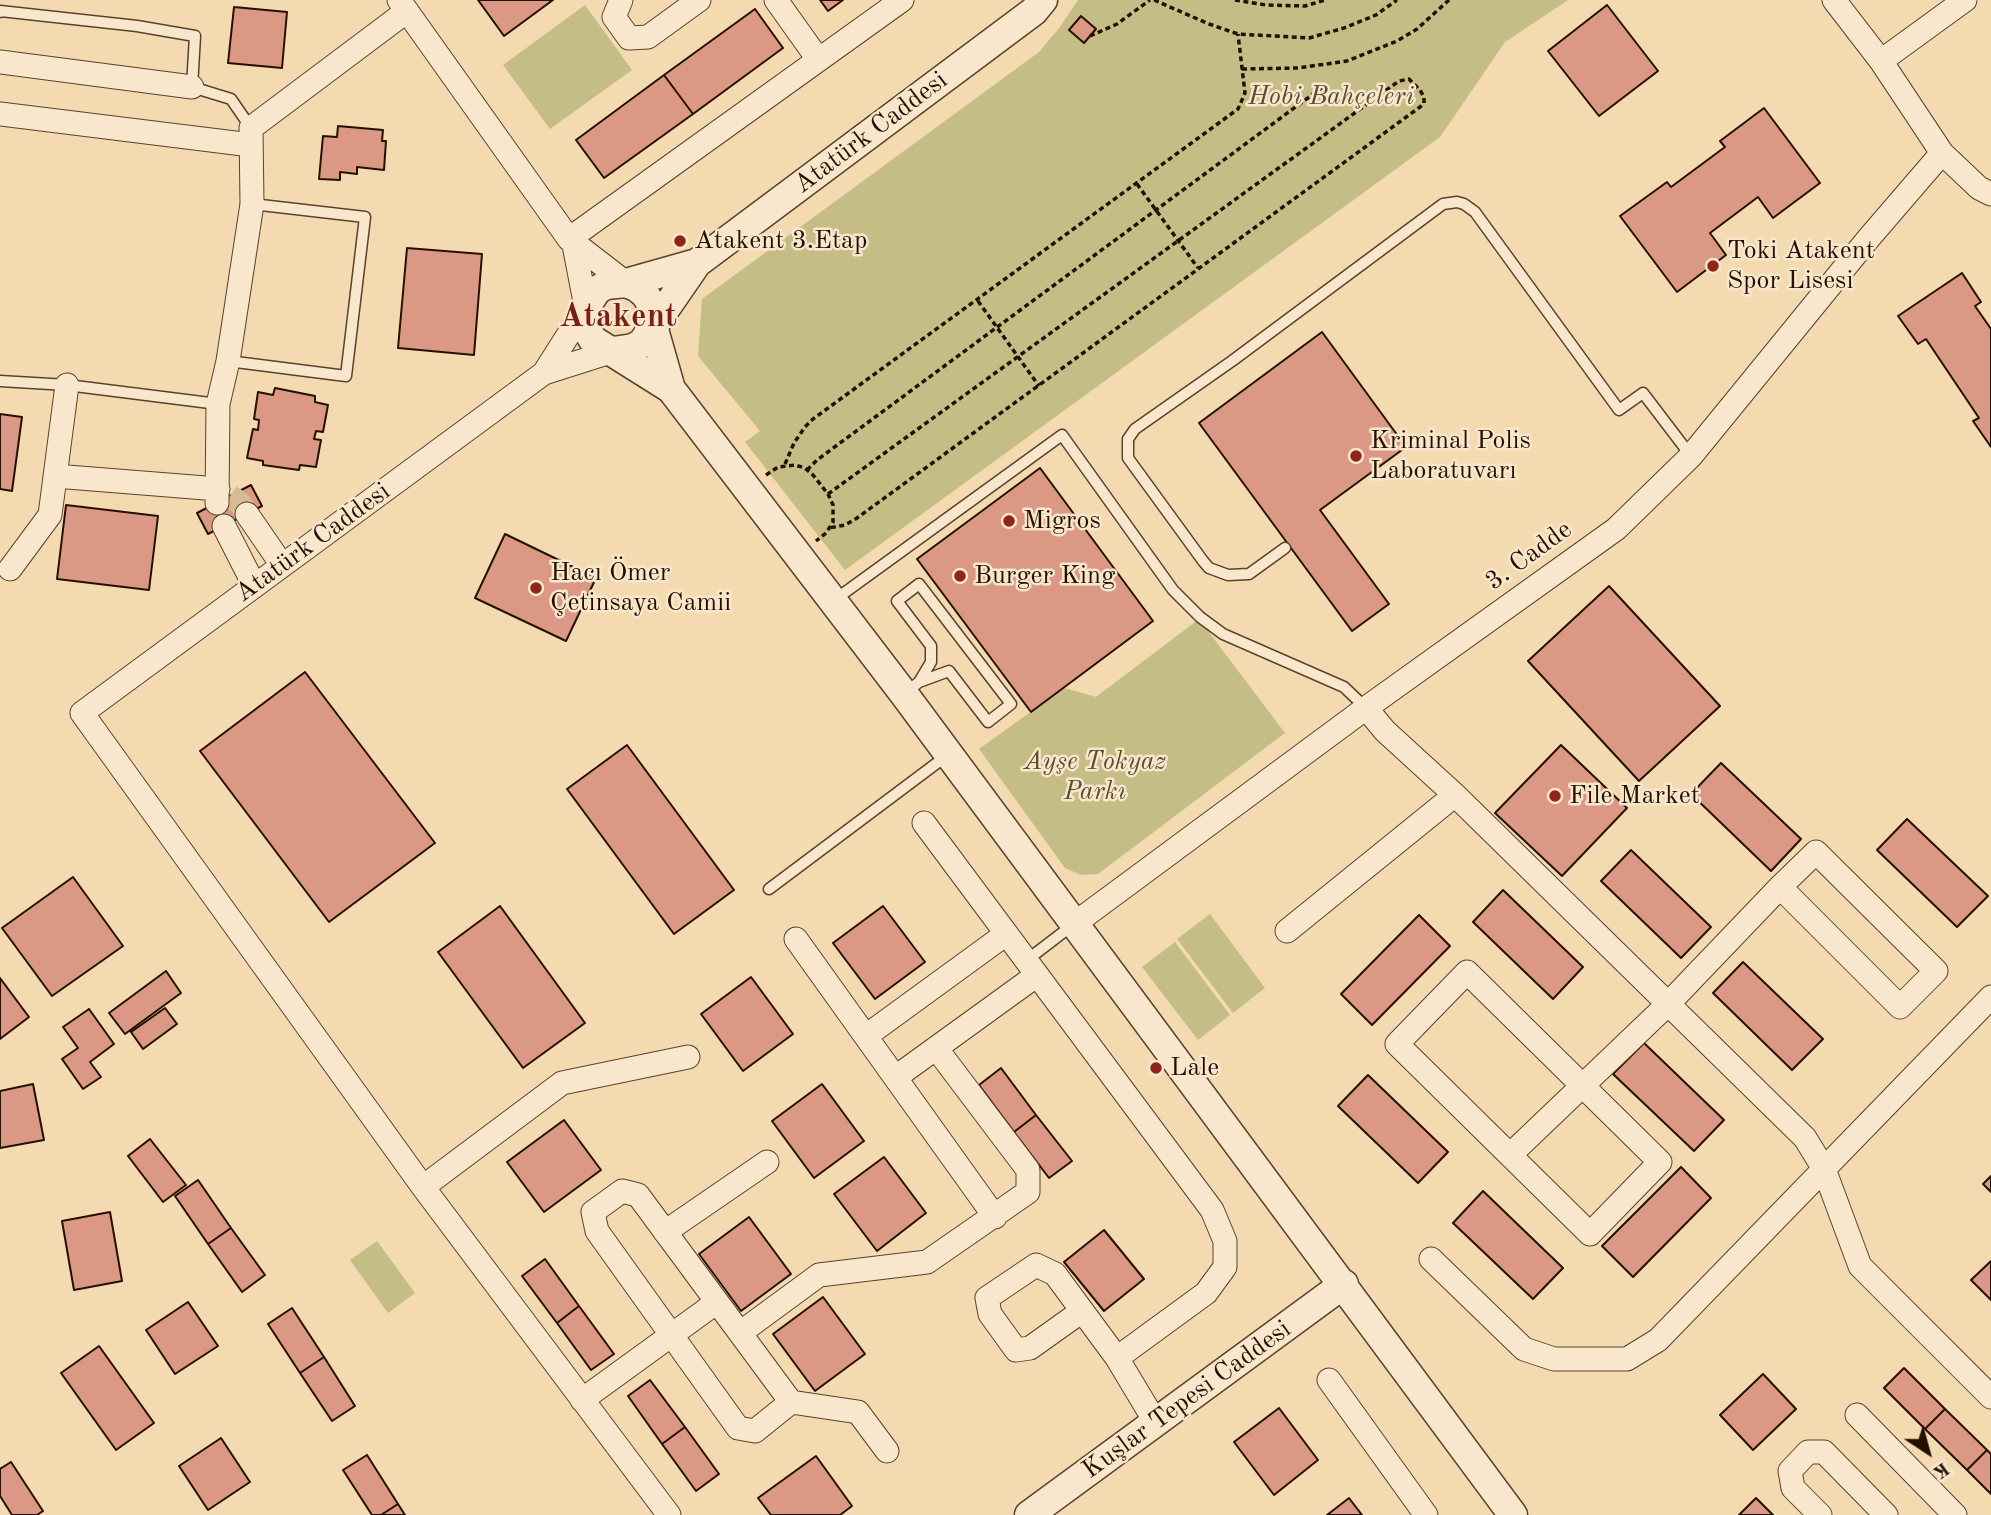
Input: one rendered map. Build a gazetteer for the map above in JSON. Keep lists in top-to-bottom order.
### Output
{
  "streets": {
    "street": ["Atatürk Caddesi", "3. Cadde", "Kuşlar Tepesi Caddesi"]
  },
  "districts": ["Atakent"],
  "parks": ["Hobi Bahçeleri", "Ayşe Tokyaz Parkı"],
  "places": [
    "Atakent 3.Etap",
    "Toki Atakent Spor Lisesi",
    "Kriminal Polis Laboratuvarı",
    "Migros",
    "Burger King",
    "Hacı Ömer Çetinsaya Camii",
    "File Market",
    "Lale"
  ],
  "north": "bottom right"
}
